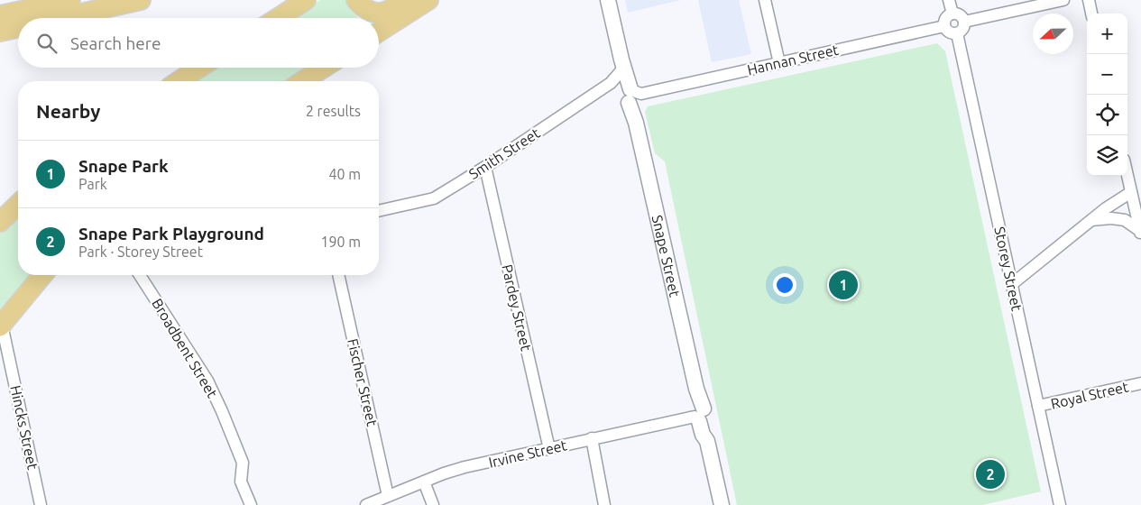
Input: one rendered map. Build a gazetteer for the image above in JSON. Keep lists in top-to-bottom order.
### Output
{
  "streets": {
    "street": [
      "Hannan Street",
      "Smith Street",
      "Snape Street",
      "Storey Street",
      "Pardey Street",
      "Broadbent Street",
      "Fischer Street",
      "Royal Street",
      "Hincks Street",
      "Irvine Street"
    ]
  },
  "crossings": [
    ["Hannan Street", "Snape Street"],
    ["Hannan Street", "Storey Street"],
    ["Smith Street", "Snape Street"],
    ["Smith Street", "Pardey Street"],
    ["Snape Street", "Irvine Street"],
    ["Storey Street", "Royal Street"],
    ["Pardey Street", "Irvine Street"],
    ["Fischer Street", "Irvine Street"]
  ],
  "north": "left",
  "page": {
    "map_buttons": ["+", "−"],
    "search": "Search here",
    "heading": ["Nearby", "2 results"],
    "list": [
      {
        "mark": "1",
        "name": "Snape Park",
        "note": "Park",
        "value": "40 m"
      },
      {
        "mark": "2",
        "name": "Snape Park Playground",
        "note": "Park · Storey Street",
        "value": "190 m"
      }
    ],
    "pins": ["1", "2"]
  }
}
